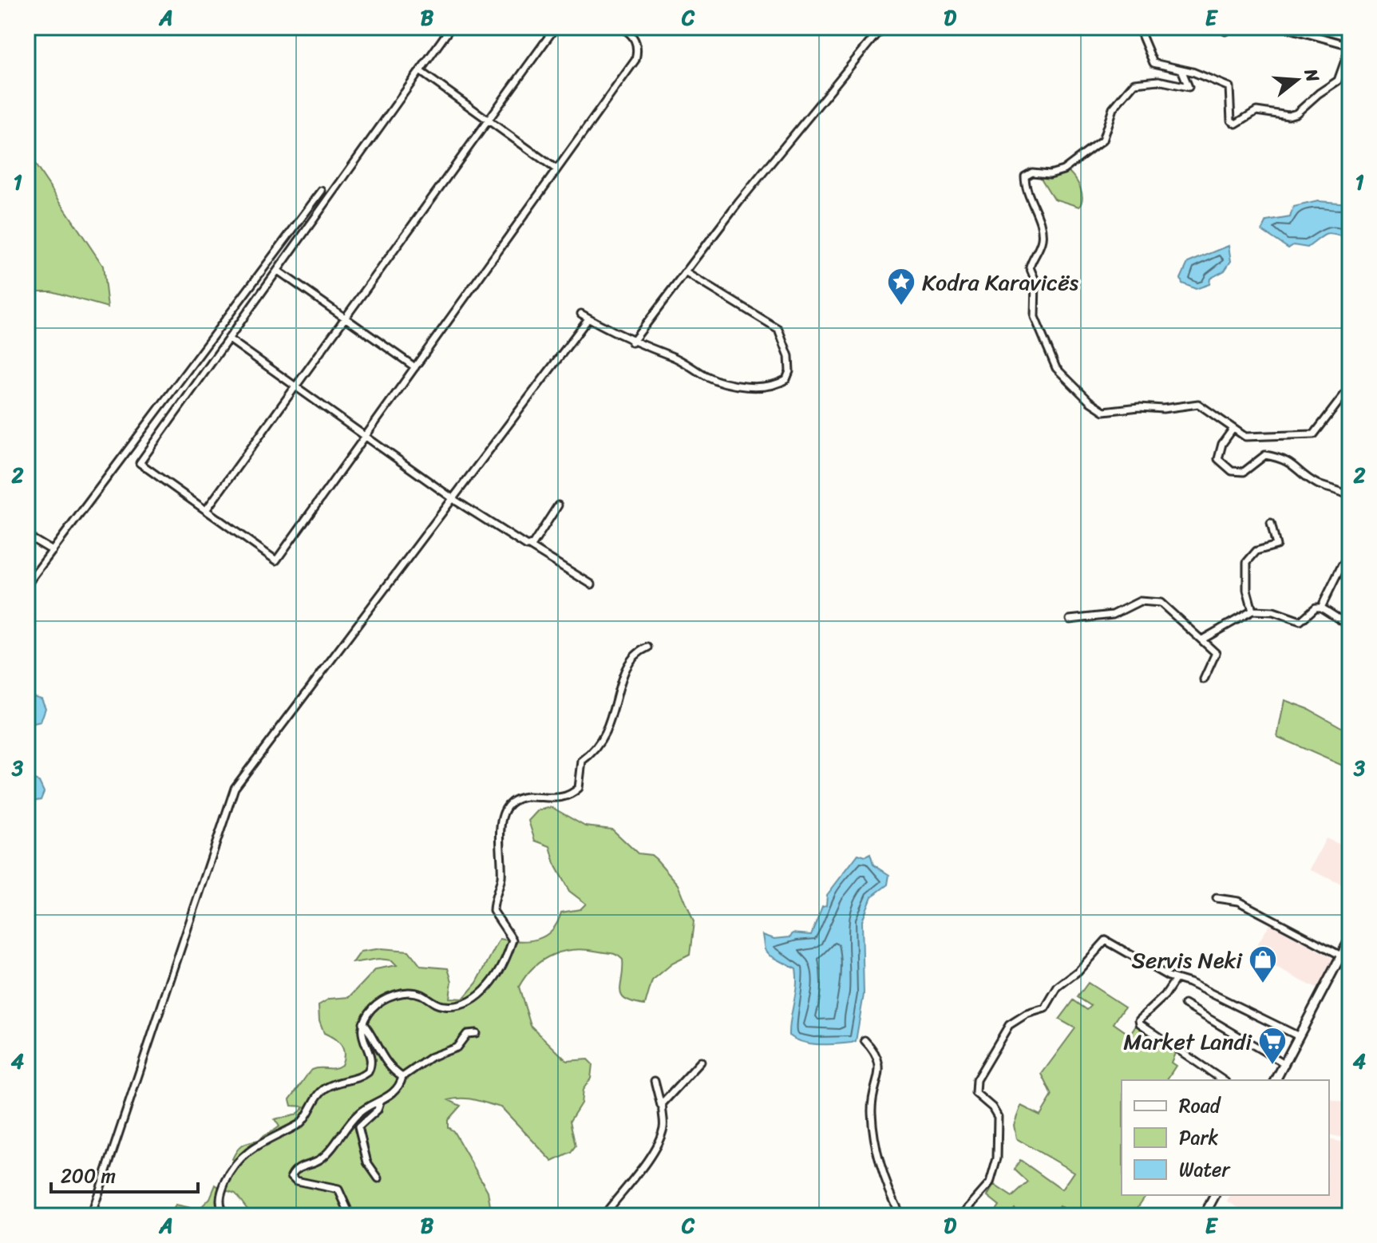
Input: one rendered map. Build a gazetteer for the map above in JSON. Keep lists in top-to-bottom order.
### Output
{
  "places": {
    "place": ["Kodra Karavicës"],
    "shop": ["Servis Neki"],
    "supermarket": ["Market Landi"]
  },
  "legend": ["Road", "Park", "Water"],
  "scale_bar": "200 m",
  "north": "right",
  "grid": {
    "columns": [
      "A",
      "B",
      "C",
      "D",
      "E"
    ],
    "rows": [
      "1",
      "2",
      "3",
      "4"
    ]
  }
}
